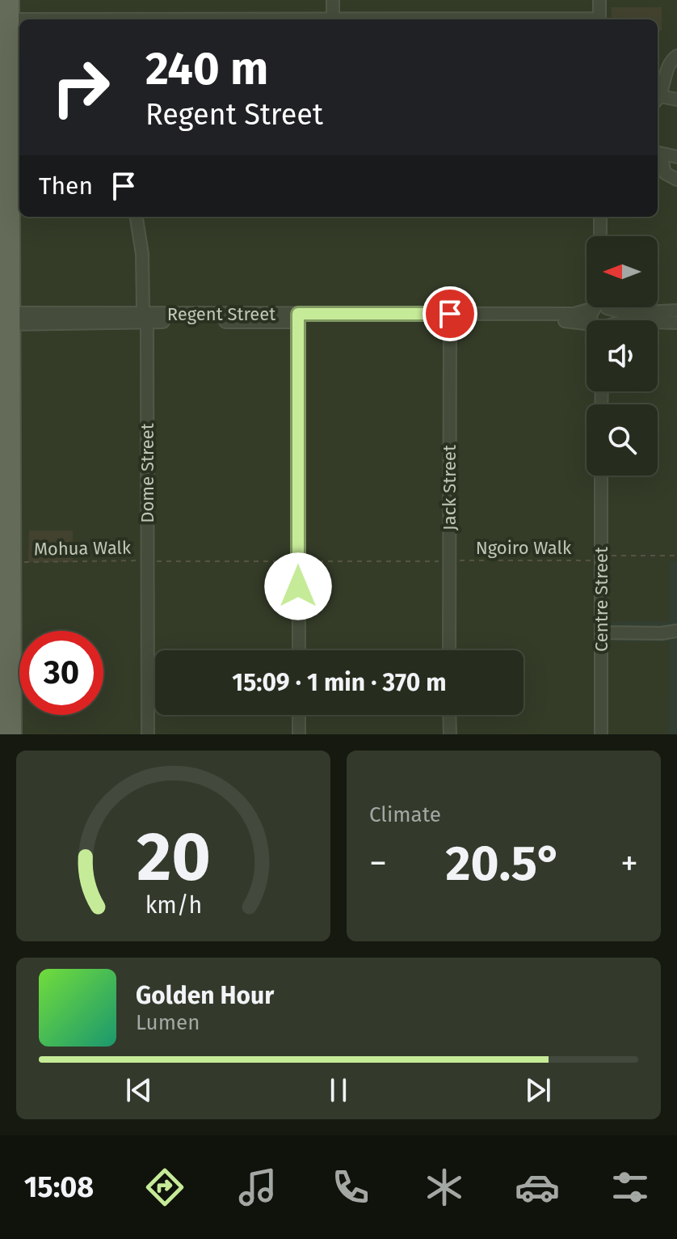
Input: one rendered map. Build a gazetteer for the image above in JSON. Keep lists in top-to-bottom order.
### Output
{
  "streets": {
    "street": [
      "Regent Street",
      "Dome Street",
      "Jack Street",
      "Centre Street"
    ],
    "path": ["Ngoiro Walk", "Mohua Walk"]
  },
  "crossings": [
    ["Regent Street", "Dome Street"],
    ["Regent Street", "Jack Street"]
  ],
  "north": "left",
  "page": {
    "turn": ["240 m", "Regent Street"],
    "then": "Then",
    "limit": "30",
    "trip": "15:09 · 1 min · 370 m",
    "tile": "Climate",
    "heat": ["−", "20.5°", "+"],
    "song": ["Golden Hour", "Lumen"],
    "tabs": "15:08",
    "gauge": ["20", "km/h"]
  }
}
